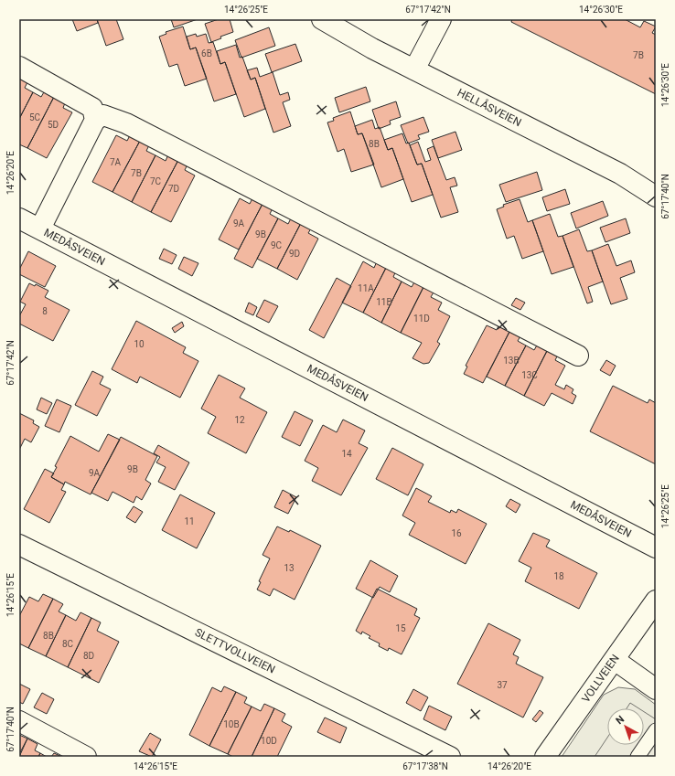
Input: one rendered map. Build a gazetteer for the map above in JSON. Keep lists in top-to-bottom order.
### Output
{
  "streets": {
    "street": [
      "HELLÅSVEIEN",
      "MEDÅSVEIEN",
      "SLETTVOLLVEIEN",
      "VOLLVEIEN"
    ]
  },
  "house_numbers": [
    "6B",
    "7B",
    "5C",
    "5D",
    "8B",
    "7A",
    "7B",
    "7C",
    "7D",
    "9A",
    "9B",
    "9C",
    "9D",
    "11A",
    "11B",
    "8",
    "11D",
    "10",
    "13B",
    "13C",
    "12",
    "14",
    "9B",
    "9A",
    "11",
    "16",
    "13",
    "18",
    "15",
    "8B",
    "8C",
    "8D",
    "37",
    "10B",
    "10D"
  ],
  "north": "top left",
  "coordinates": [
    "14°26'25\"E",
    "67°17'42\"N",
    "14°26'30\"E",
    "14°26'20\"E",
    "67°17'40\"N",
    "14°26'15\"E",
    "67°17'38\"N"
  ]
}
